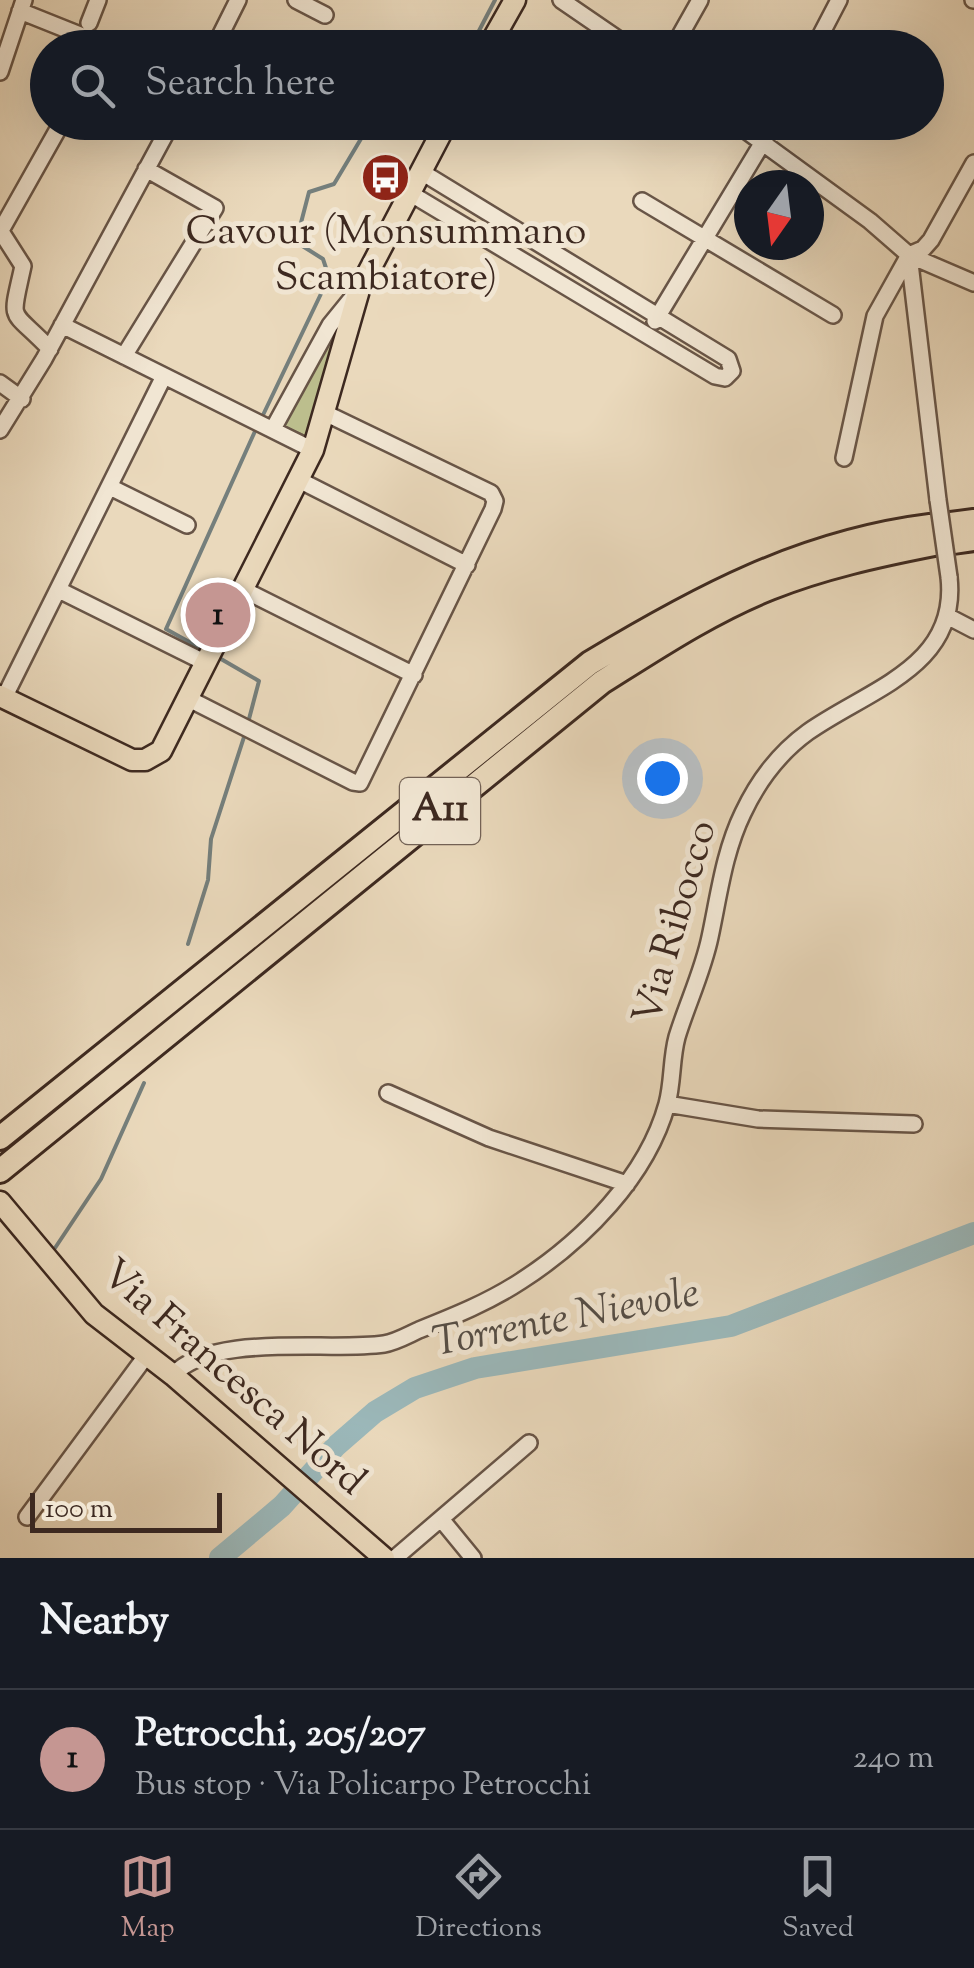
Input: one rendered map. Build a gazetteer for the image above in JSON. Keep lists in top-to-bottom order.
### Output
{
  "streets": {
    "highway": ["A11"],
    "main road": ["Via Francesca Nord"],
    "street": ["Via Ribocco"]
  },
  "crossings": [
    ["Via Ribocco", "Via Francesca Nord"]
  ],
  "water": ["Torrente Nievole"],
  "places": {
    "bus stop": ["Cavour (Monsummano Scambiatore)"]
  },
  "scale_bar": "100 m",
  "north": "bottom",
  "page": {
    "search": "Search here",
    "pins": "1",
    "scale": "100 m",
    "heading": "Nearby",
    "list": [
      {
        "mark": "1",
        "name": "Petrocchi, 205/207",
        "note": "Bus stop · Via Policarpo Petrocchi",
        "value": "240 m"
      }
    ],
    "nav": ["Map", "Directions", "Saved"]
  }
}
